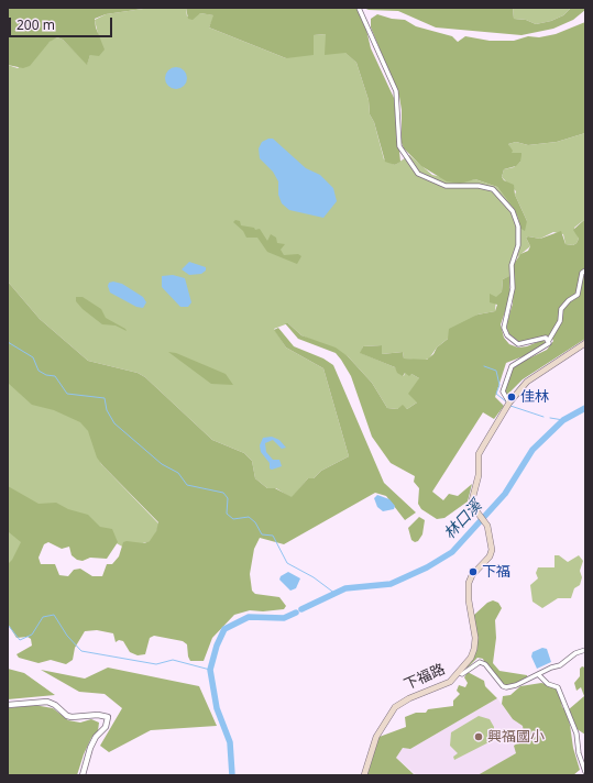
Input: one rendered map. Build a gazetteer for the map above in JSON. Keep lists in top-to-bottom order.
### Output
{
  "streets": {
    "main road": ["下福路"]
  },
  "water": ["林口溪"],
  "places": ["佳林", "下福", "興福國小"],
  "scale_bar": "200 m"
}
